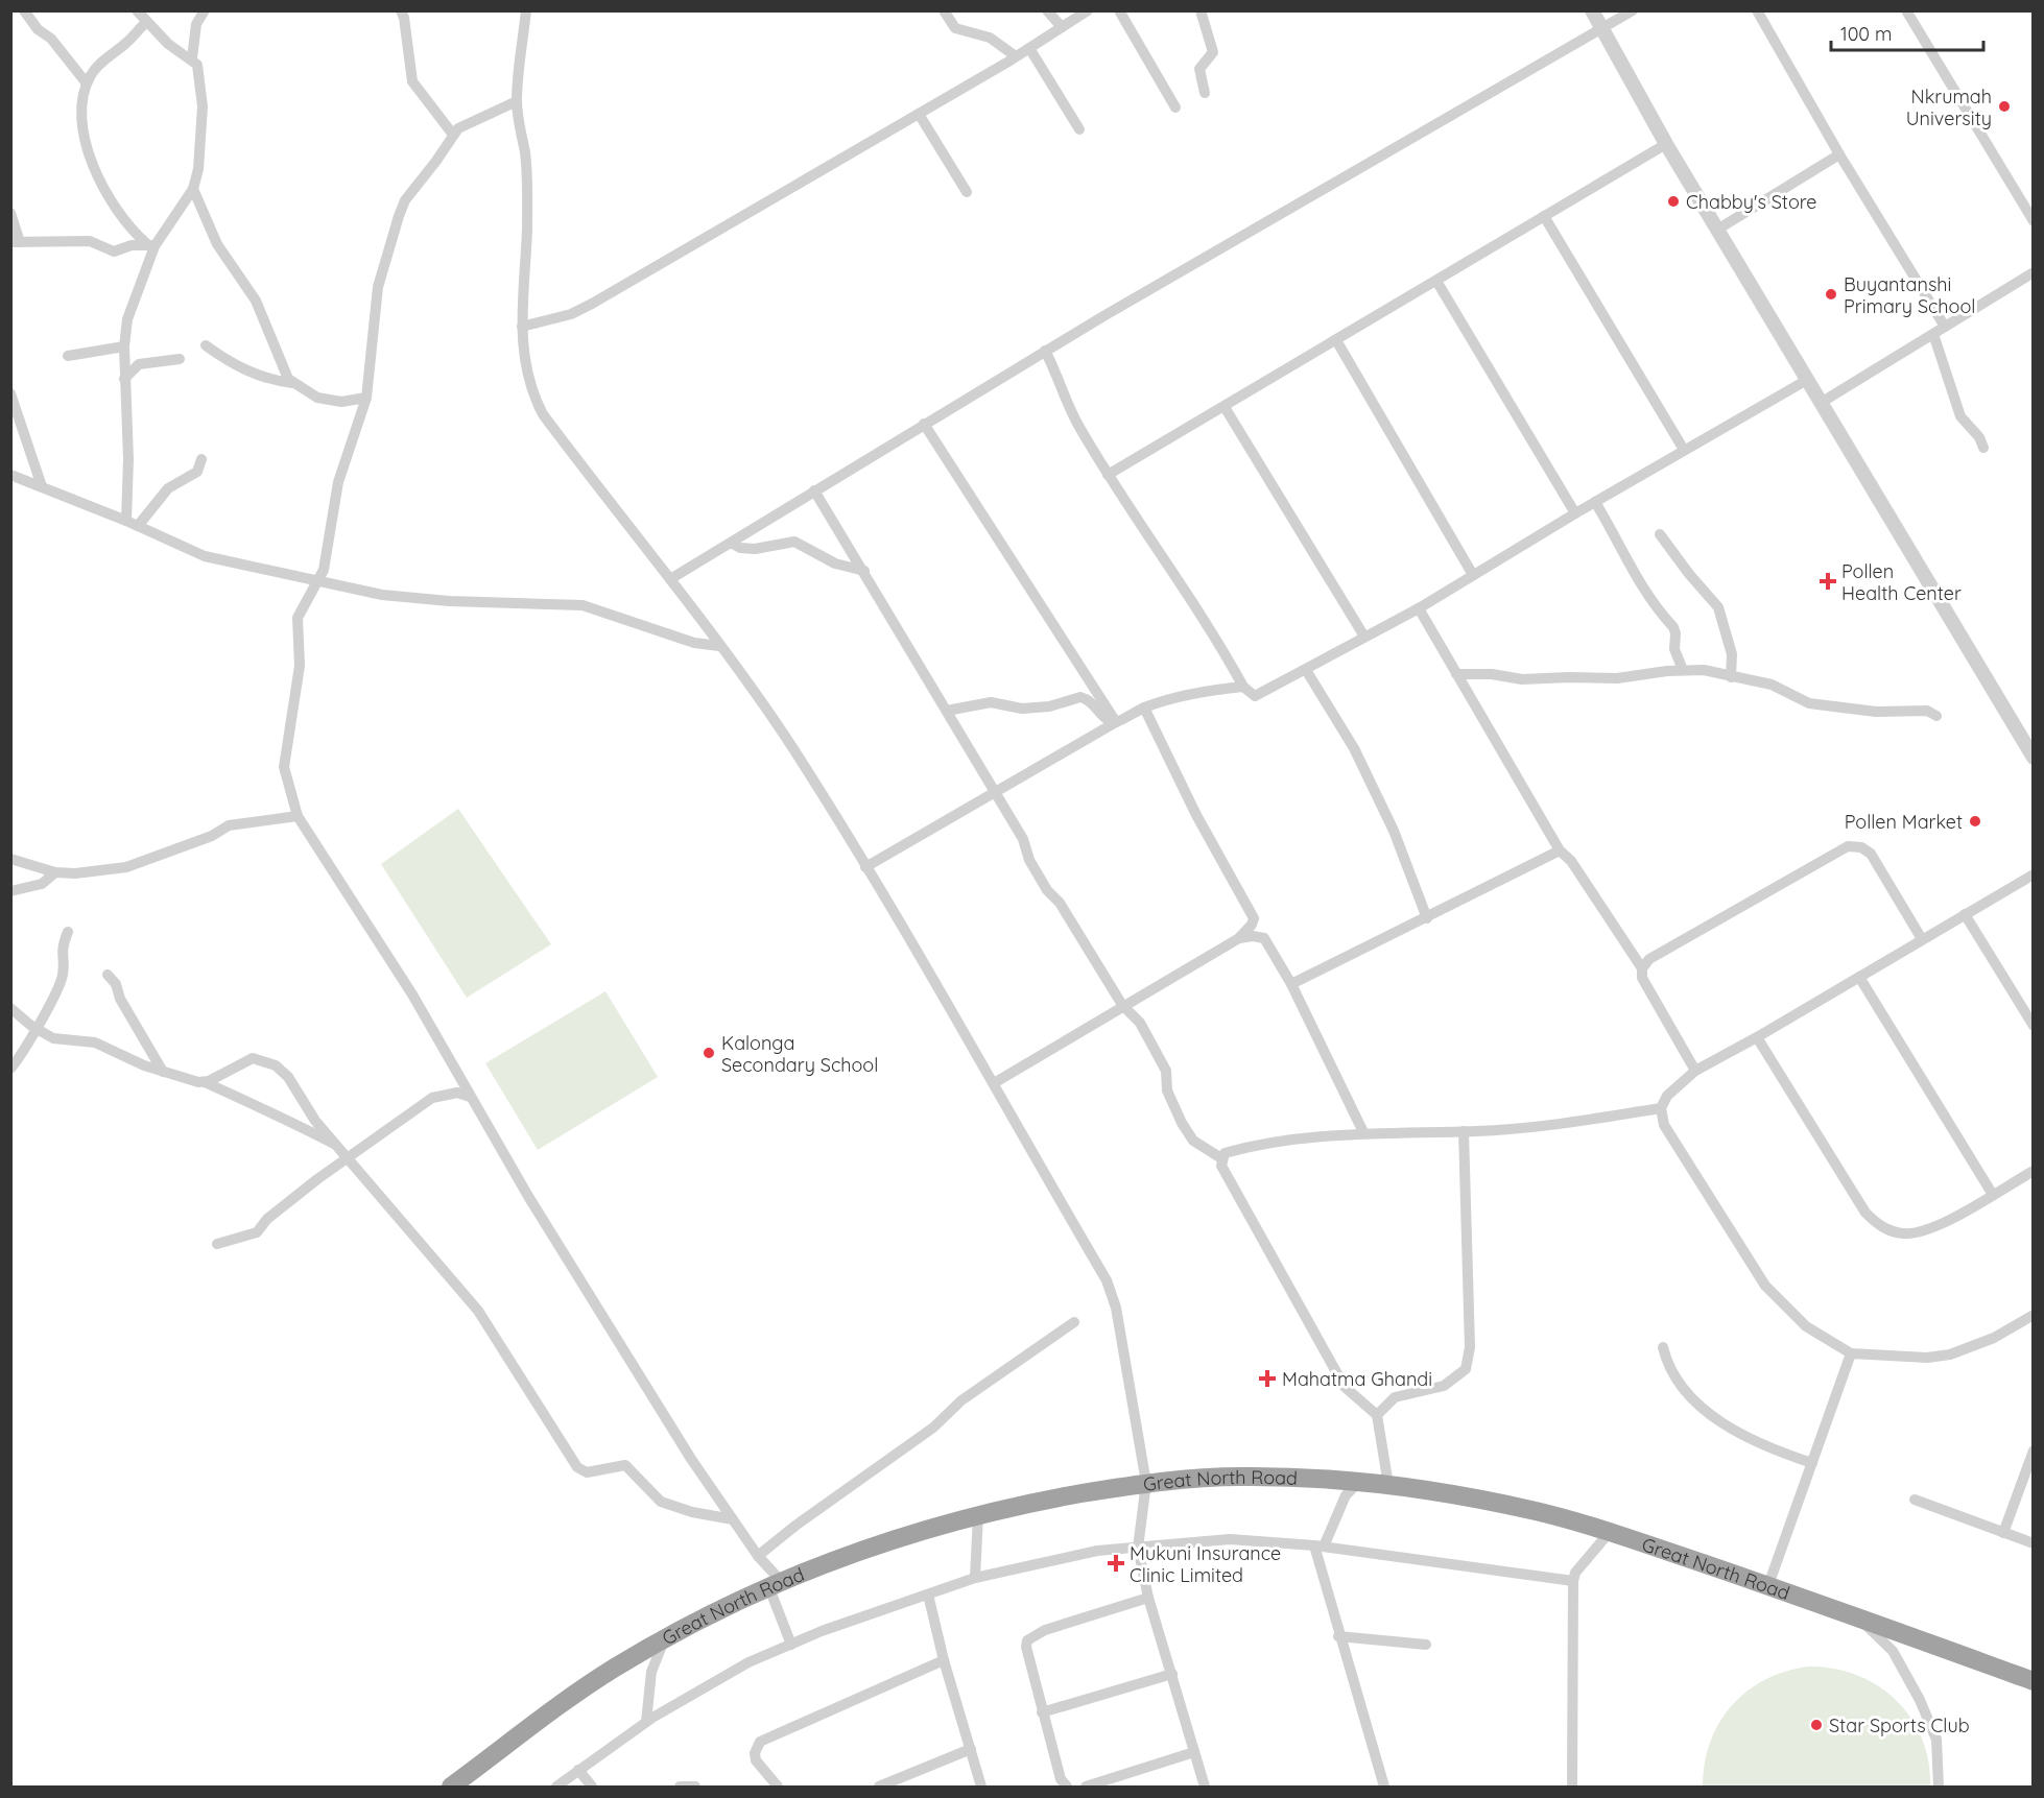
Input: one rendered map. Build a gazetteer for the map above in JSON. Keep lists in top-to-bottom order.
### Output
{
  "streets": {
    "highway": ["Great North Road"]
  },
  "places": {
    "other": [
      "Nkrumah University",
      "Chabby's Store",
      "Buyantanshi Primary School",
      "Pollen Market",
      "Kalonga Secondary School",
      "Star Sports Club"
    ],
    "health": ["Pollen Health Center", "Mahatma Ghandi", "Mukuni Insurance Clinic Limited"]
  },
  "scale_bar": "100 m"
}
